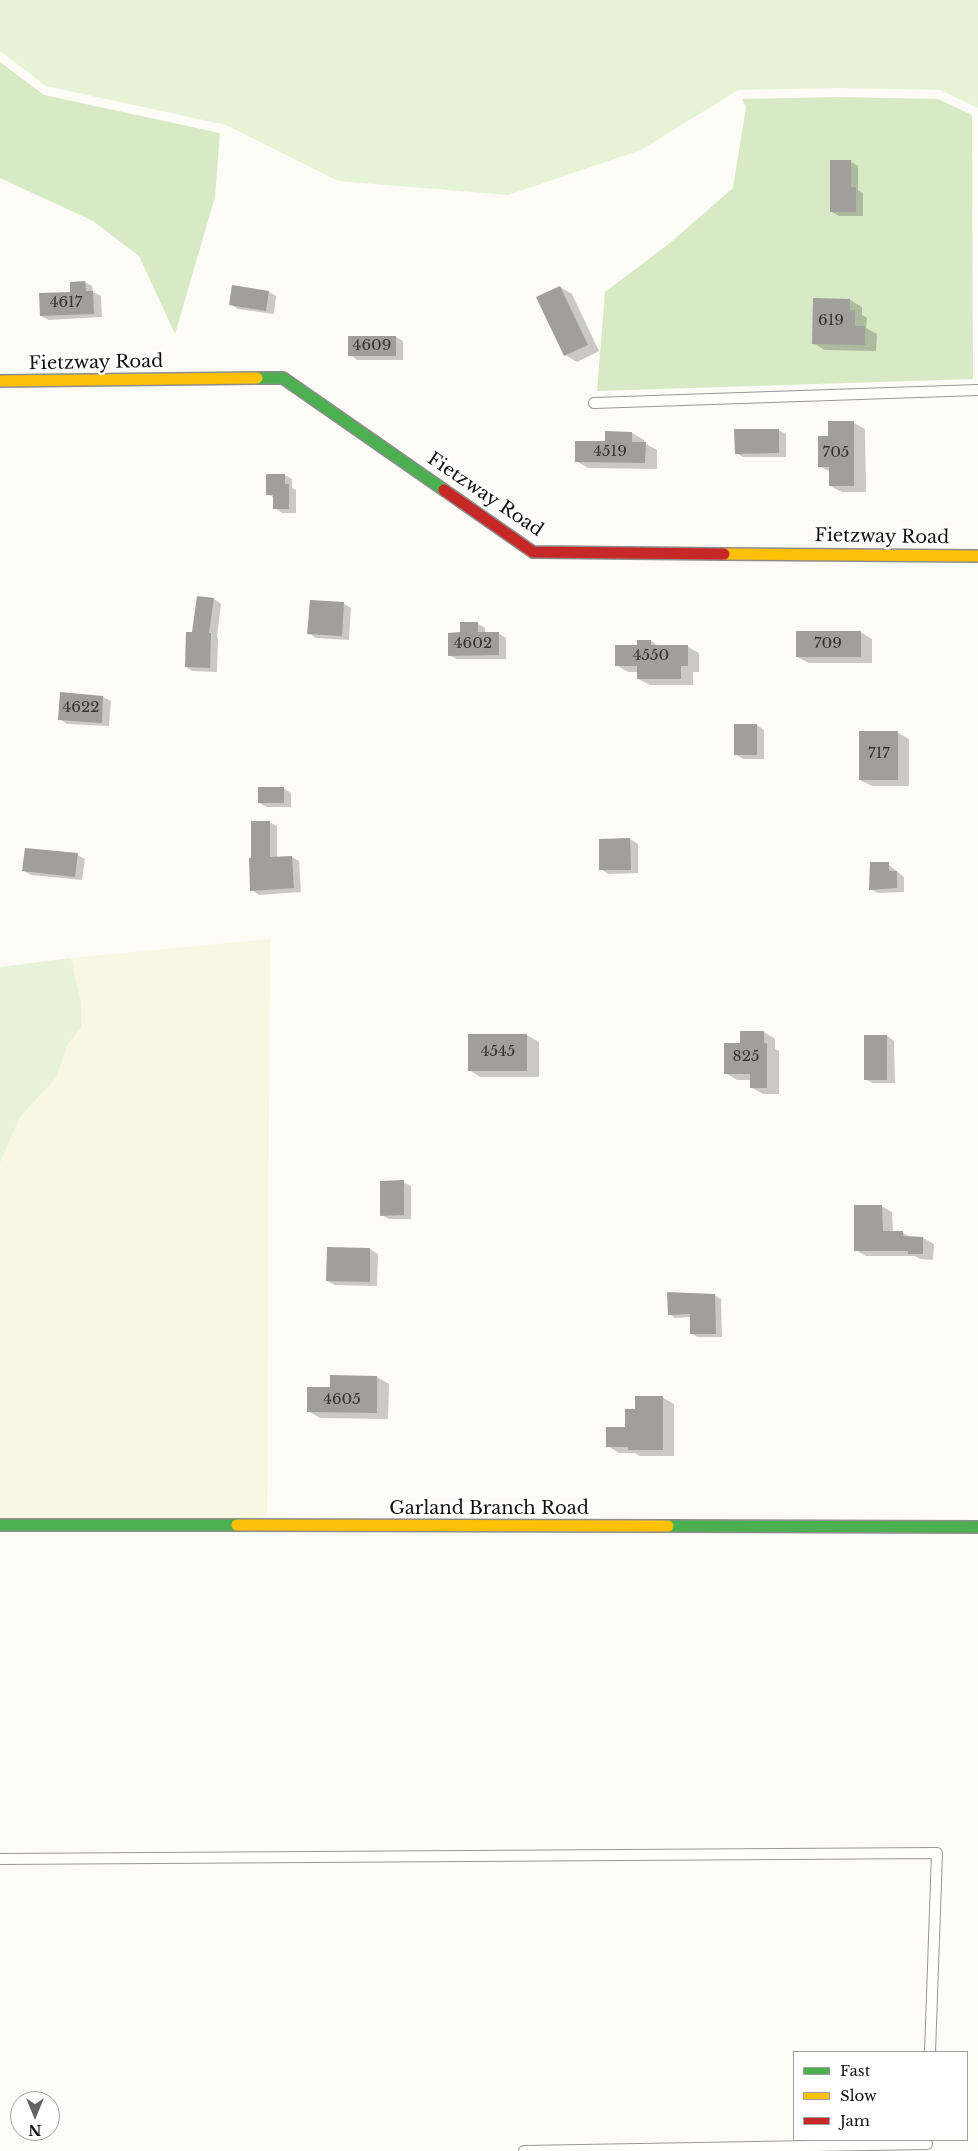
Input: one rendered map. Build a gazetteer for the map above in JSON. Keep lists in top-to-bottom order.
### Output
{
  "streets": {
    "street": ["Fietzway Road", "Garland Branch Road"]
  },
  "house_numbers": [
    "4617",
    "619",
    "4609",
    "4519",
    "705",
    "4602",
    "709",
    "4550",
    "4622",
    "717",
    "4545",
    "825",
    "4605"
  ],
  "legend": ["Fast", "Slow", "Jam"],
  "north": "bottom"
}
